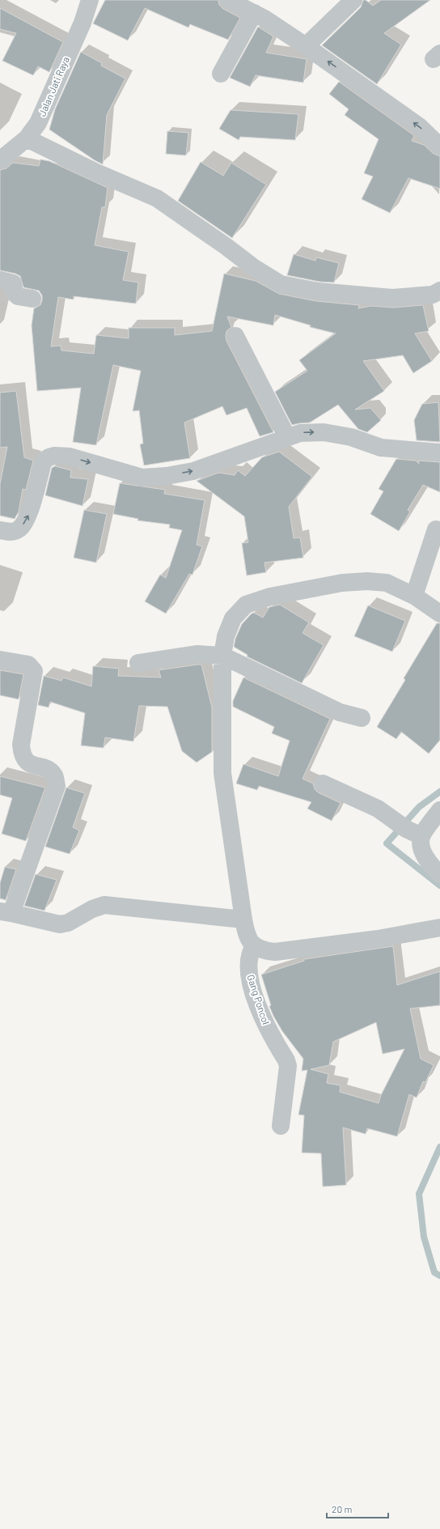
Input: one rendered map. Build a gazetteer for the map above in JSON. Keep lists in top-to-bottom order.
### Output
{
  "streets": {
    "street": ["Jalan Jati Raya", "Gang Poncol"]
  },
  "scale_bar": "20 m"
}
